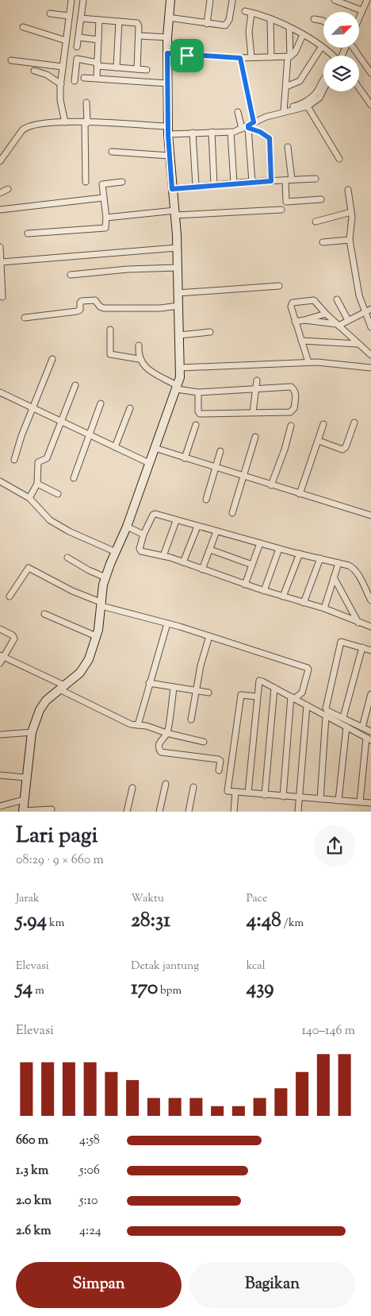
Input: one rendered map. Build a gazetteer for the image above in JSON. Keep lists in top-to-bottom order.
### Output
{
  "north": "top right",
  "page": {
    "heading": ["Lari pagi", "08:29 · 9 × 660 m"],
    "stats": [
      ["Jarak", "5.94 km"],
      ["Waktu", "28:31"],
      ["Pace", "4:48 /km"],
      ["Elevasi", "54 m"],
      ["Detak jantung", "170 bpm"],
      ["kcal", "439"]
    ],
    "chart": ["Elevasi", "140–146 m"],
    "list": [
      {
        "name": "660 m",
        "note": "4:58"
      },
      {
        "name": "1.3 km",
        "note": "5:06"
      },
      {
        "name": "2.0 km",
        "note": "5:10"
      },
      {
        "name": "2.6 km",
        "note": "4:24"
      }
    ],
    "buttons": ["Simpan", "Bagikan"]
  }
}
